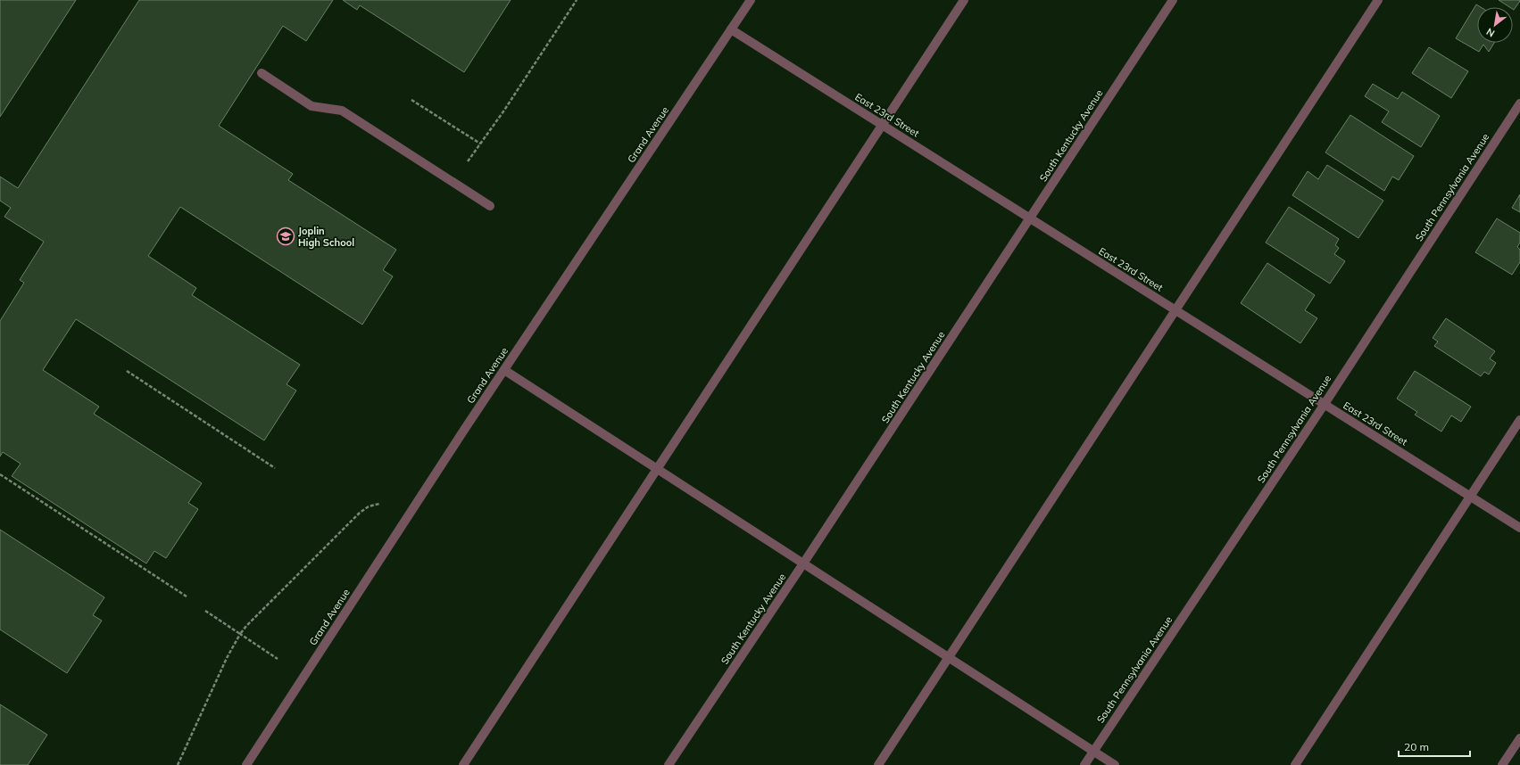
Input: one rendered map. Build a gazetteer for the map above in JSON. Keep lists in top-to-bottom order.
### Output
{
  "streets": {
    "street": [
      "East 23rd Street",
      "Grand Avenue",
      "South Kentucky Avenue",
      "South Pennsylvania Avenue"
    ]
  },
  "crossings": [
    ["East 23rd Street", "Grand Avenue"],
    ["East 23rd Street", "South Kentucky Avenue"],
    ["East 23rd Street", "South Pennsylvania Avenue"]
  ],
  "places": {
    "school or university": ["Joplin High School"]
  },
  "scale_bar": "20 m",
  "north": "bottom left"
}
